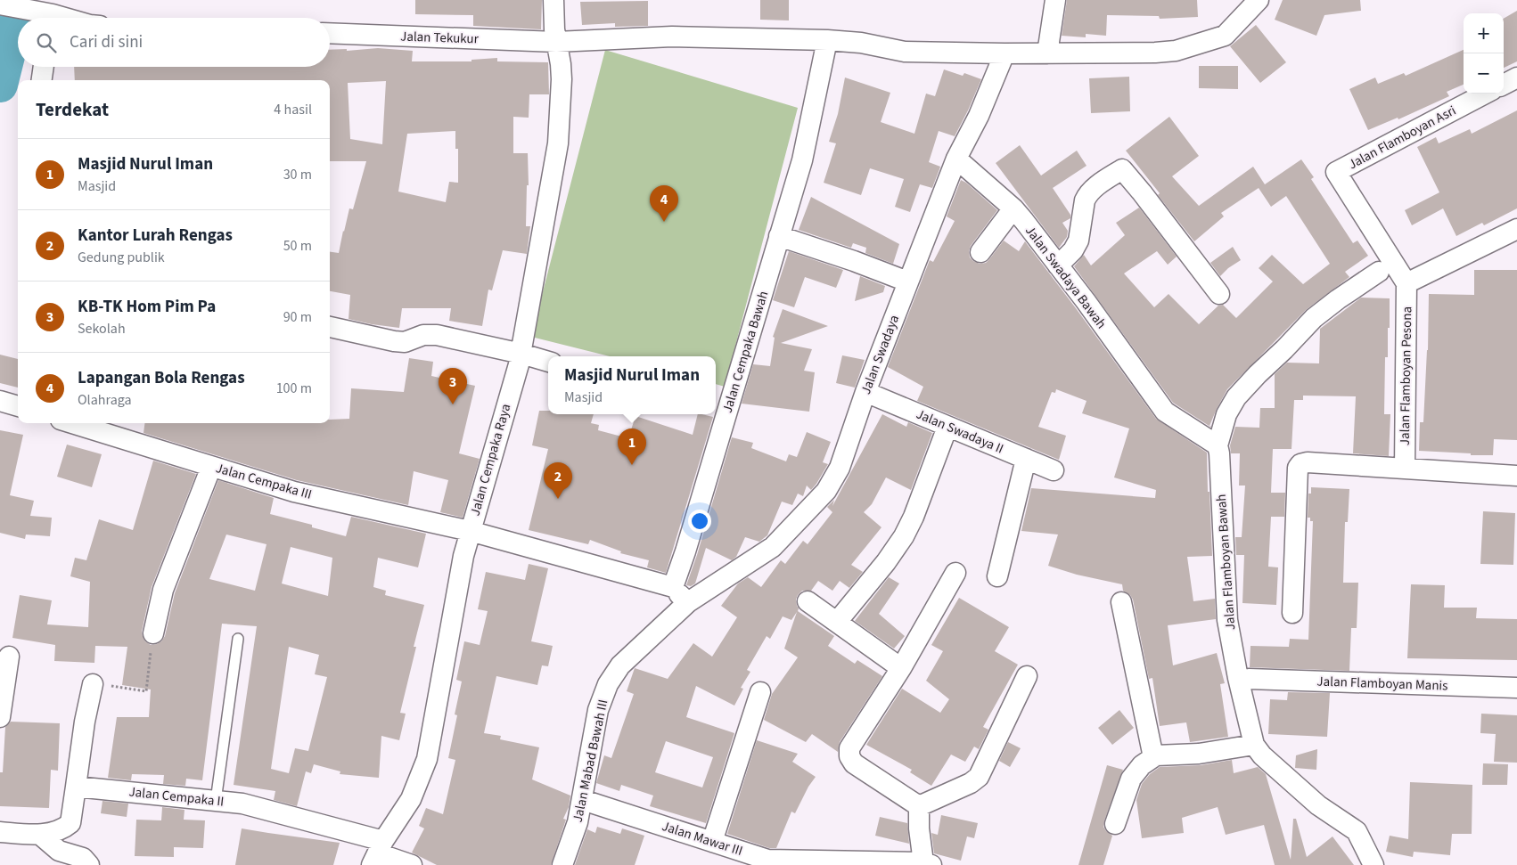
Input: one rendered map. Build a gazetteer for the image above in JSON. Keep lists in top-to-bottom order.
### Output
{
  "streets": {
    "street": [
      "Jalan Tekukur",
      "Jalan Flamboyan Asri",
      "Jalan Swadaya Bawah",
      "Jalan Cempaka Bawah",
      "Jalan Swadaya",
      "Jalan Flamboyan Pesona",
      "Jalan Swadaya II",
      "Jalan Cempaka Raya",
      "Jalan Cempaka III",
      "Jalan Flamboyan Bawah",
      "Jalan Flamboyan Manis",
      "Jalan Mabad Bawah III",
      "Jalan Cempaka II",
      "Jalan Mawar III"
    ]
  },
  "crossings": [
    ["Jalan Tekukur", "Jalan Cempaka Bawah"],
    ["Jalan Tekukur", "Jalan Swadaya"],
    ["Jalan Tekukur", "Jalan Cempaka Raya"],
    ["Jalan Flamboyan Asri", "Jalan Flamboyan Pesona"],
    ["Jalan Swadaya Bawah", "Jalan Swadaya"],
    ["Jalan Swadaya Bawah", "Jalan Flamboyan Bawah"],
    ["Jalan Swadaya", "Jalan Swadaya II"],
    ["Jalan Swadaya", "Jalan Mabad Bawah III"],
    ["Jalan Cempaka Raya", "Jalan Cempaka III"],
    ["Jalan Cempaka Raya", "Jalan Cempaka II"],
    ["Jalan Mabad Bawah III", "Jalan Mawar III"]
  ],
  "page": {
    "map_buttons": ["+", "−"],
    "search": "Cari di sini",
    "heading": ["Terdekat", "4 hasil"],
    "list": [
      {
        "mark": "1",
        "name": "Masjid Nurul Iman",
        "note": "Masjid",
        "value": "30 m"
      },
      {
        "mark": "2",
        "name": "Kantor Lurah Rengas",
        "note": "Gedung publik",
        "value": "50 m"
      },
      {
        "mark": "3",
        "name": "KB-TK Hom Pim Pa",
        "note": "Sekolah",
        "value": "90 m"
      },
      {
        "mark": "4",
        "name": "Lapangan Bola Rengas",
        "note": "Olahraga",
        "value": "100 m"
      }
    ],
    "pins": [
      "4",
      "3",
      "1",
      "2"
    ],
    "popup": ["Masjid Nurul Iman", "Masjid"]
  }
}
